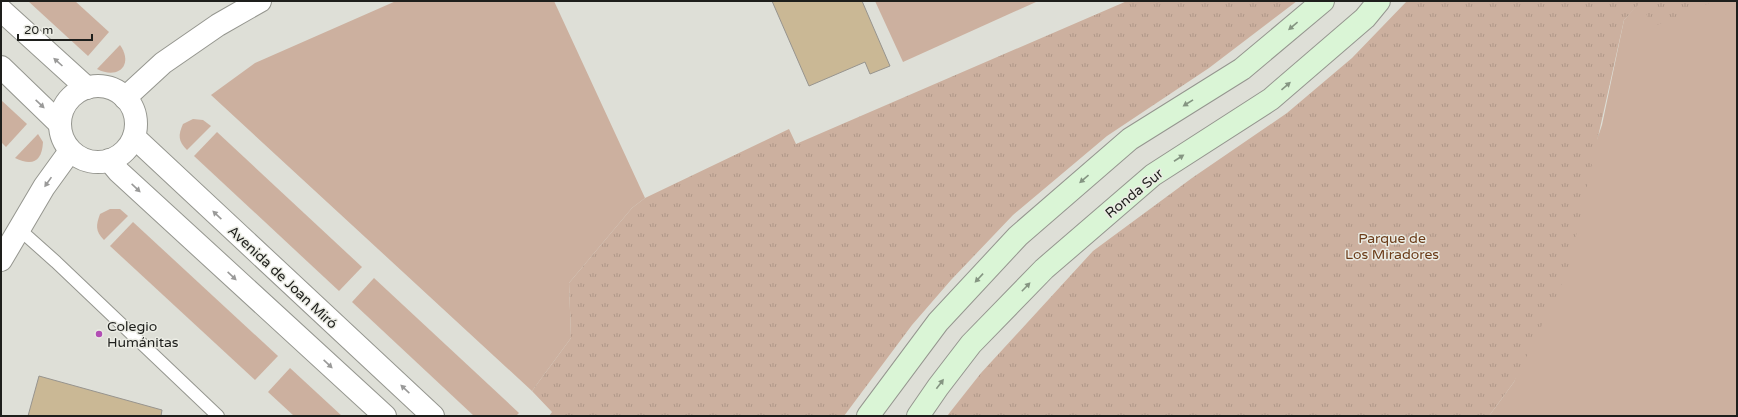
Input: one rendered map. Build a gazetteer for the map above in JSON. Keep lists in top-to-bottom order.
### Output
{
  "streets": {
    "main road": ["Ronda Sur"],
    "street": ["Avenida de Joan Miró"]
  },
  "parks": ["Parque de Los Miradores"],
  "places": ["Colegio Humánitas"],
  "scale_bar": "20 m"
}
